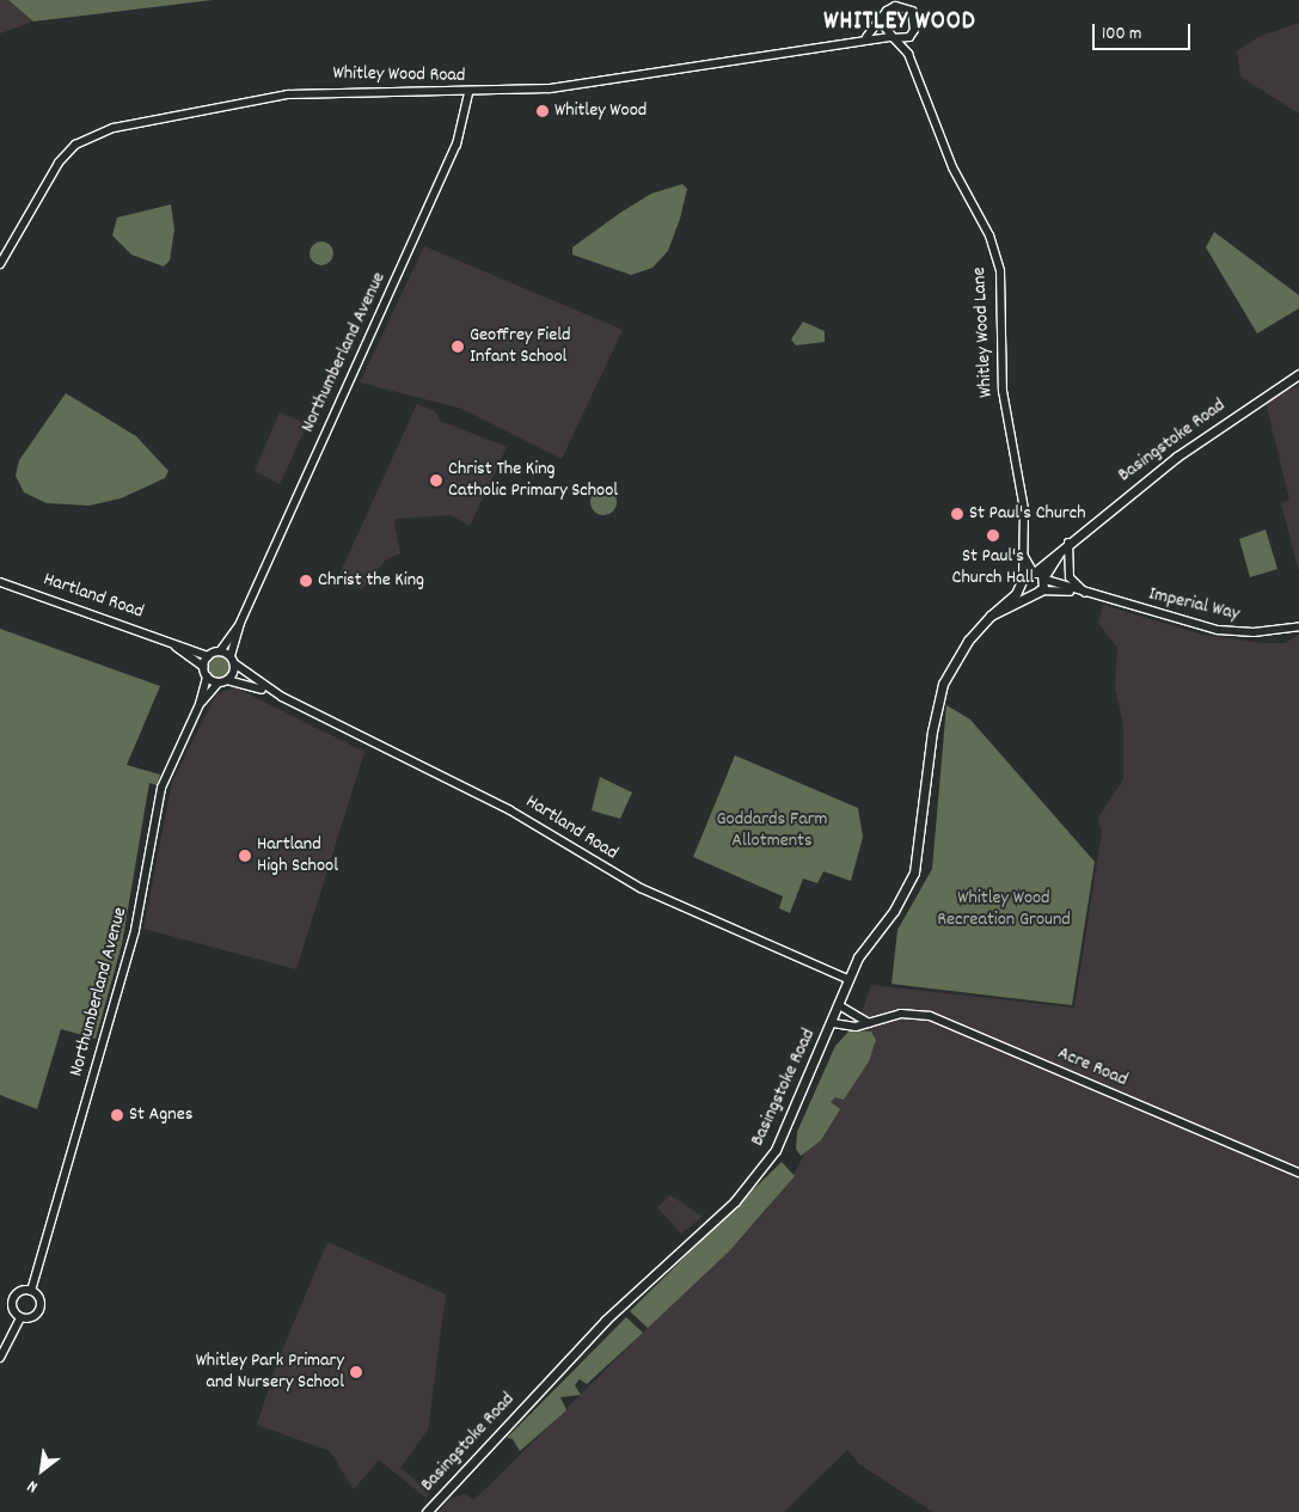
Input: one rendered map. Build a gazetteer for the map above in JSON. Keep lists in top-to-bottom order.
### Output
{
  "streets": {
    "main road": ["Basingstoke Road"],
    "street": [
      "Whitley Wood Road",
      "Whitley Wood Lane",
      "Northumberland Avenue",
      "Hartland Road",
      "Imperial Way",
      "Acre Road"
    ]
  },
  "crossings": [
    ["Whitley Wood Road", "Whitley Wood Lane"],
    ["Whitley Wood Road", "Northumberland Avenue"],
    ["Whitley Wood Lane", "Basingstoke Road"],
    ["Northumberland Avenue", "Hartland Road"],
    ["Basingstoke Road", "Hartland Road"],
    ["Basingstoke Road", "Imperial Way"],
    ["Basingstoke Road", "Acre Road"]
  ],
  "districts": ["WHITLEY WOOD"],
  "parks": ["Goddards Farm Allotments", "Whitley Wood Recreation Ground"],
  "places": [
    "Whitley Wood",
    "Geoffrey Field Infant School",
    "Christ The King Catholic Primary School",
    "St Paul's Church",
    "St Paul's Church Hall",
    "Christ the King",
    "Hartland High School",
    "St Agnes",
    "Whitley Park Primary and Nursery School"
  ],
  "scale_bar": "100 m",
  "north": "bottom left"
}
